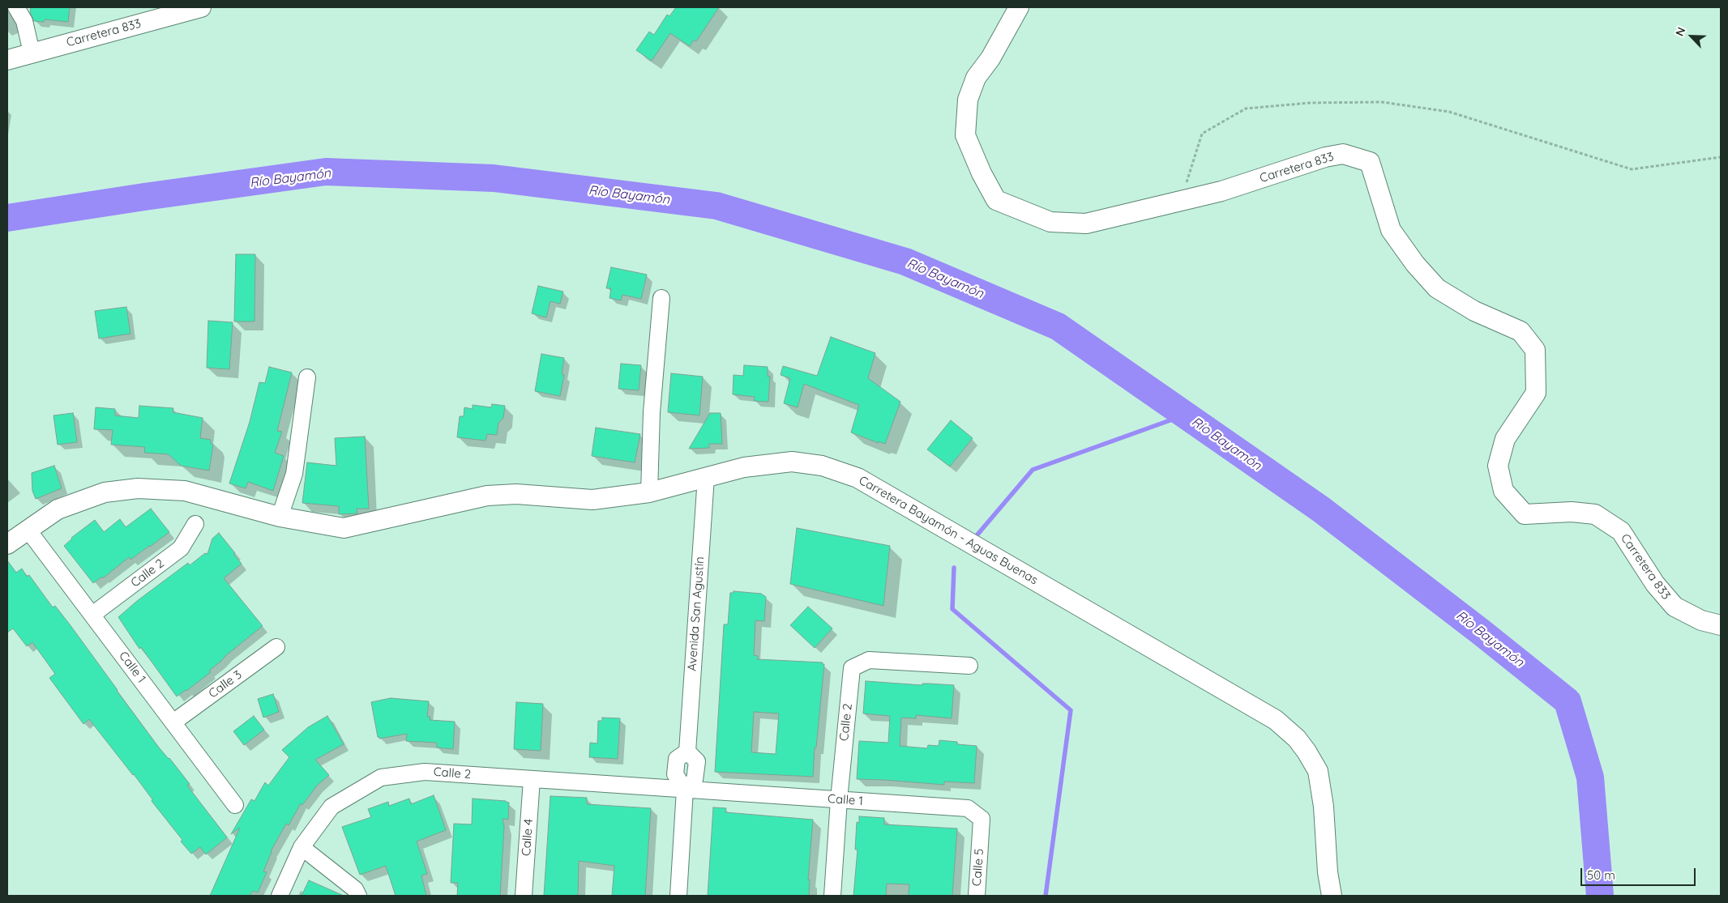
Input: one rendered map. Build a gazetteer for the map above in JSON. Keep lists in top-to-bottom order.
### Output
{
  "streets": {
    "street": [
      "Carretera 833",
      "Carretera Bayamón - Aguas Buenas",
      "Calle 2",
      "Avenida San Agustín",
      "Calle 1",
      "Calle 3",
      "Calle 4",
      "Calle 5"
    ]
  },
  "crossings": [
    ["Carretera Bayamón - Aguas Buenas", "Avenida San Agustín"],
    ["Carretera Bayamón - Aguas Buenas", "Calle 1"],
    ["Calle 2", "Avenida San Agustín"],
    ["Calle 2", "Calle 1"],
    ["Calle 2", "Calle 4"],
    ["Avenida San Agustín", "Calle 1"],
    ["Calle 1", "Calle 3"],
    ["Calle 1", "Calle 5"]
  ],
  "water": ["Río Bayamón"],
  "scale_bar": "50 m",
  "north": "top left"
}
